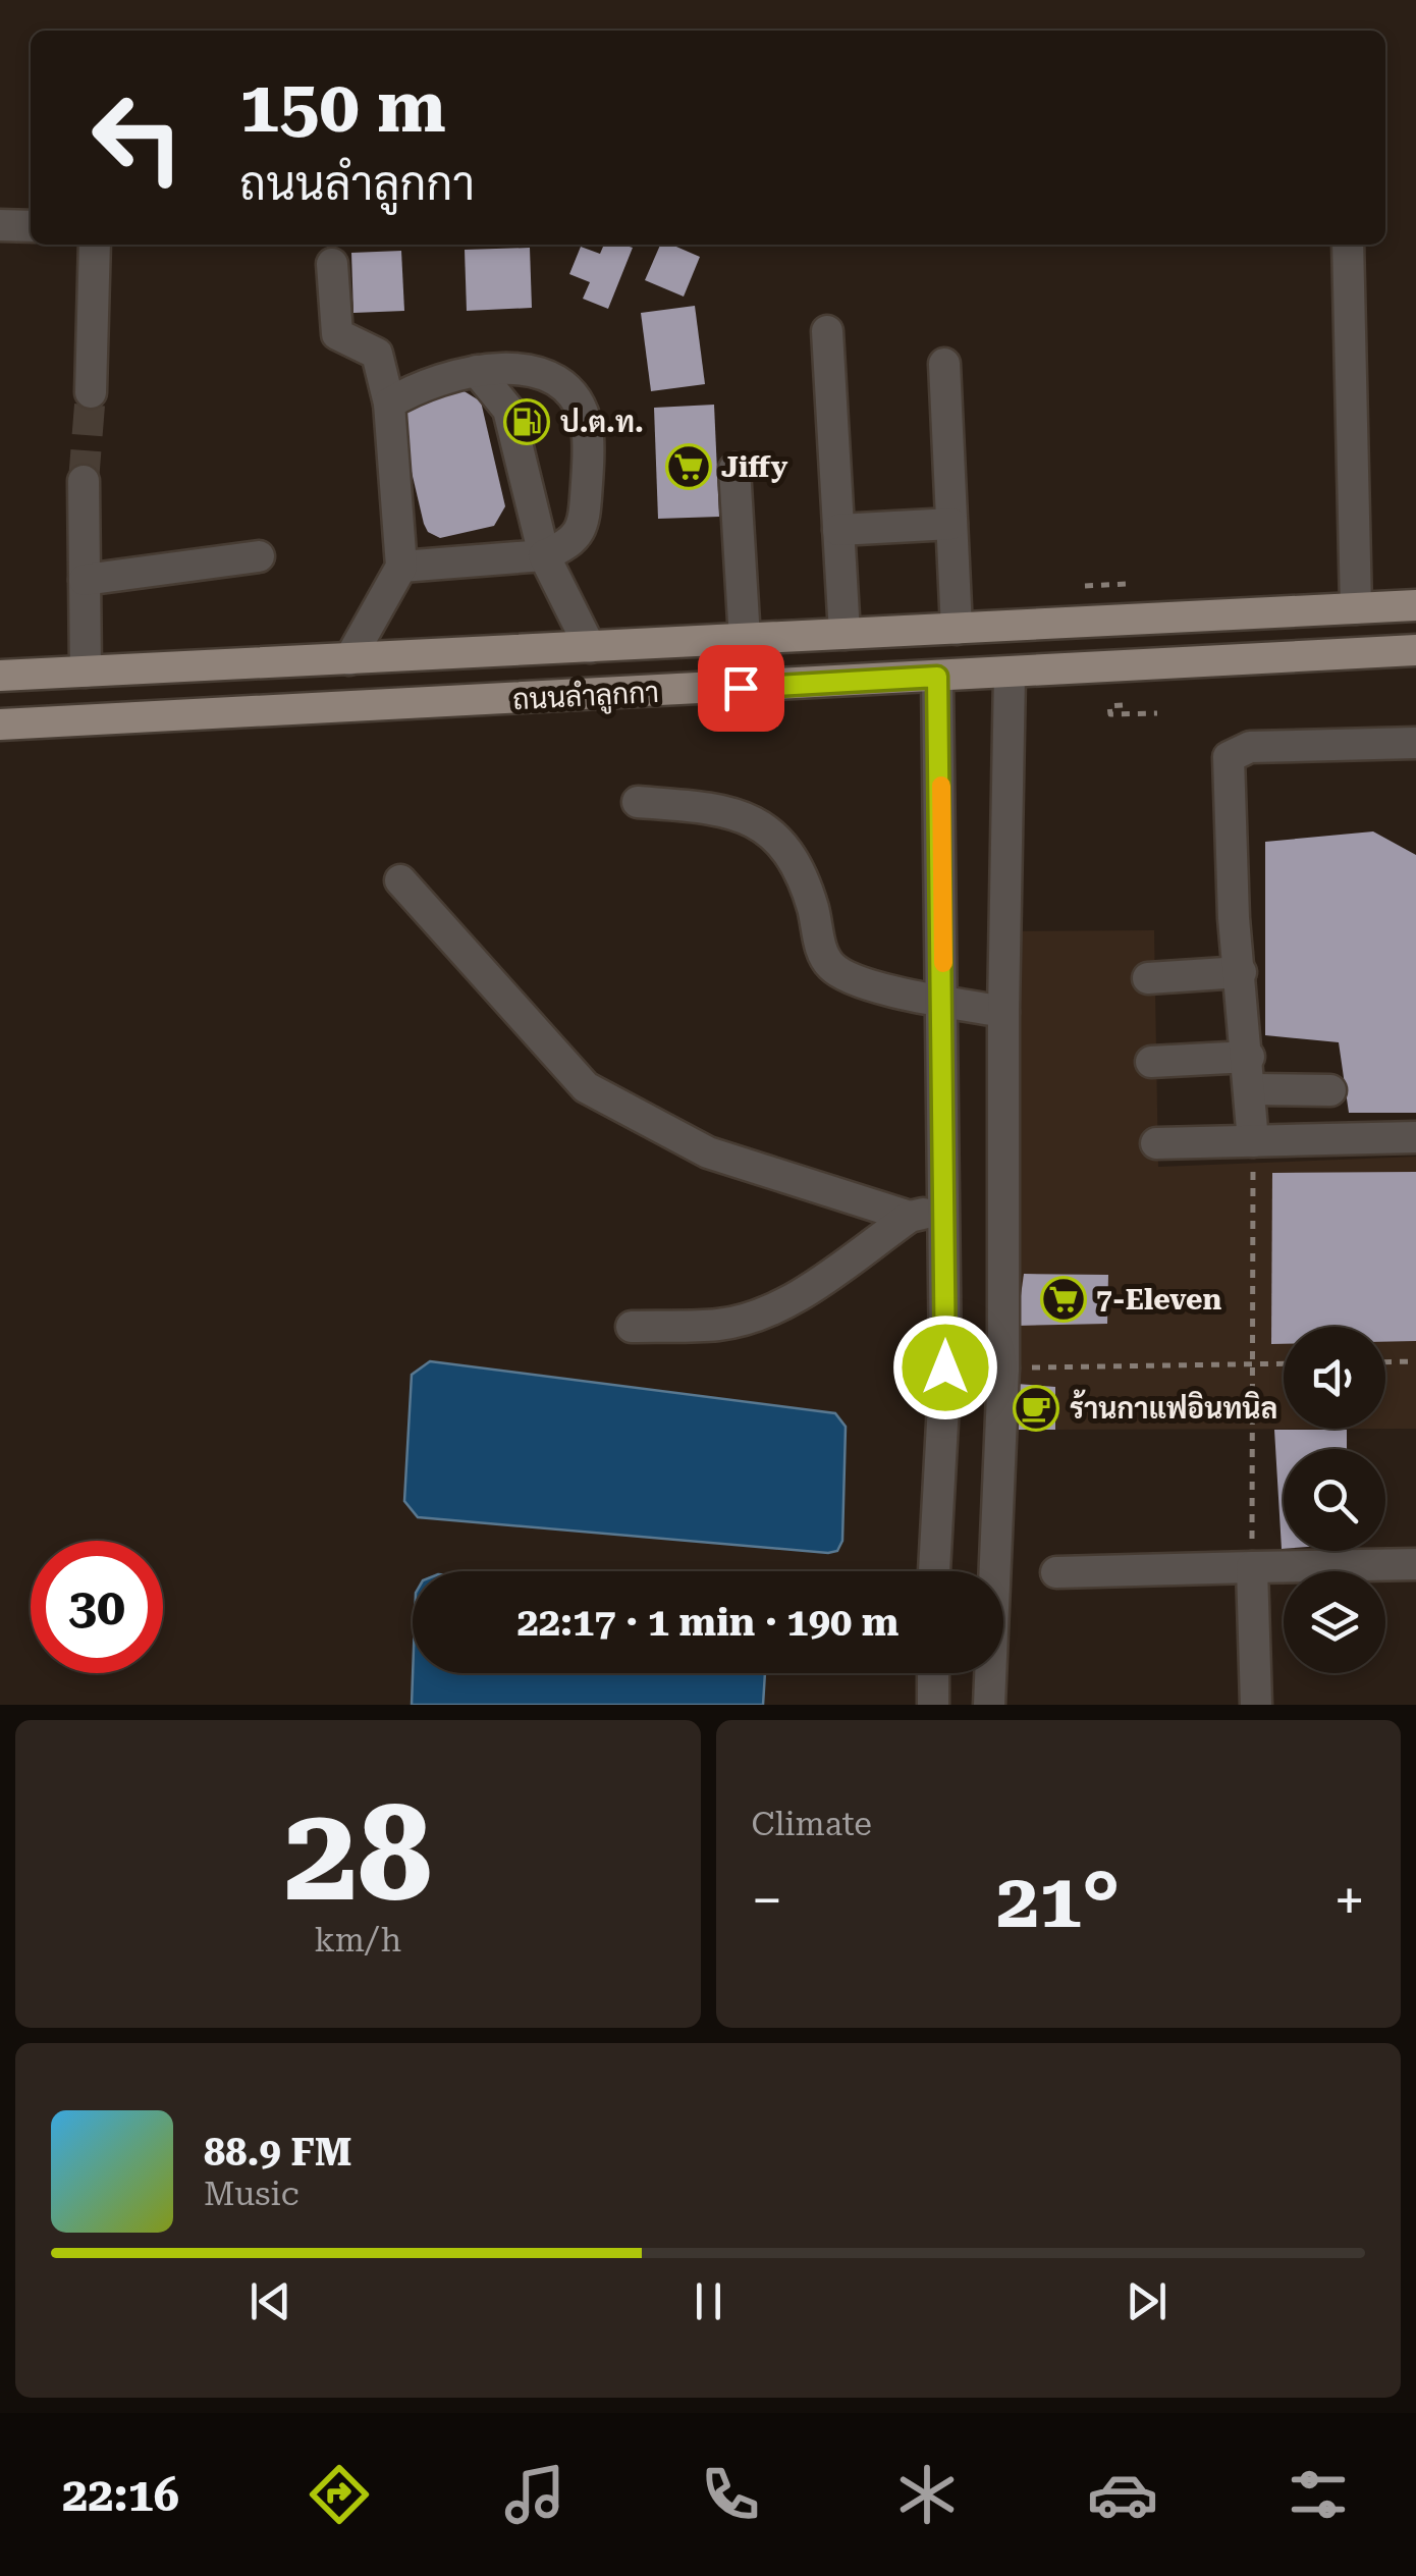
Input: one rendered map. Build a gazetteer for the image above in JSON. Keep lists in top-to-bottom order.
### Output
{
  "streets": {
    "main road": ["ถนนลำลูกกา"]
  },
  "places": {
    "fuel station": ["ป.ต.ท."],
    "supermarket": ["Jiffy", "7-Eleven"],
    "cafe": ["ร้านกาแฟอินทนิล"]
  },
  "page": {
    "turn": ["150 m", "ถนนลำลูกกา"],
    "limit": "30",
    "trip": "22:17 · 1 min · 190 m",
    "tile": [
      ["28", "km/h"],
      "Climate"
    ],
    "heat": ["−", "21°", "+"],
    "song": ["88.9 FM", "Music"],
    "tabs": "22:16"
  }
}
